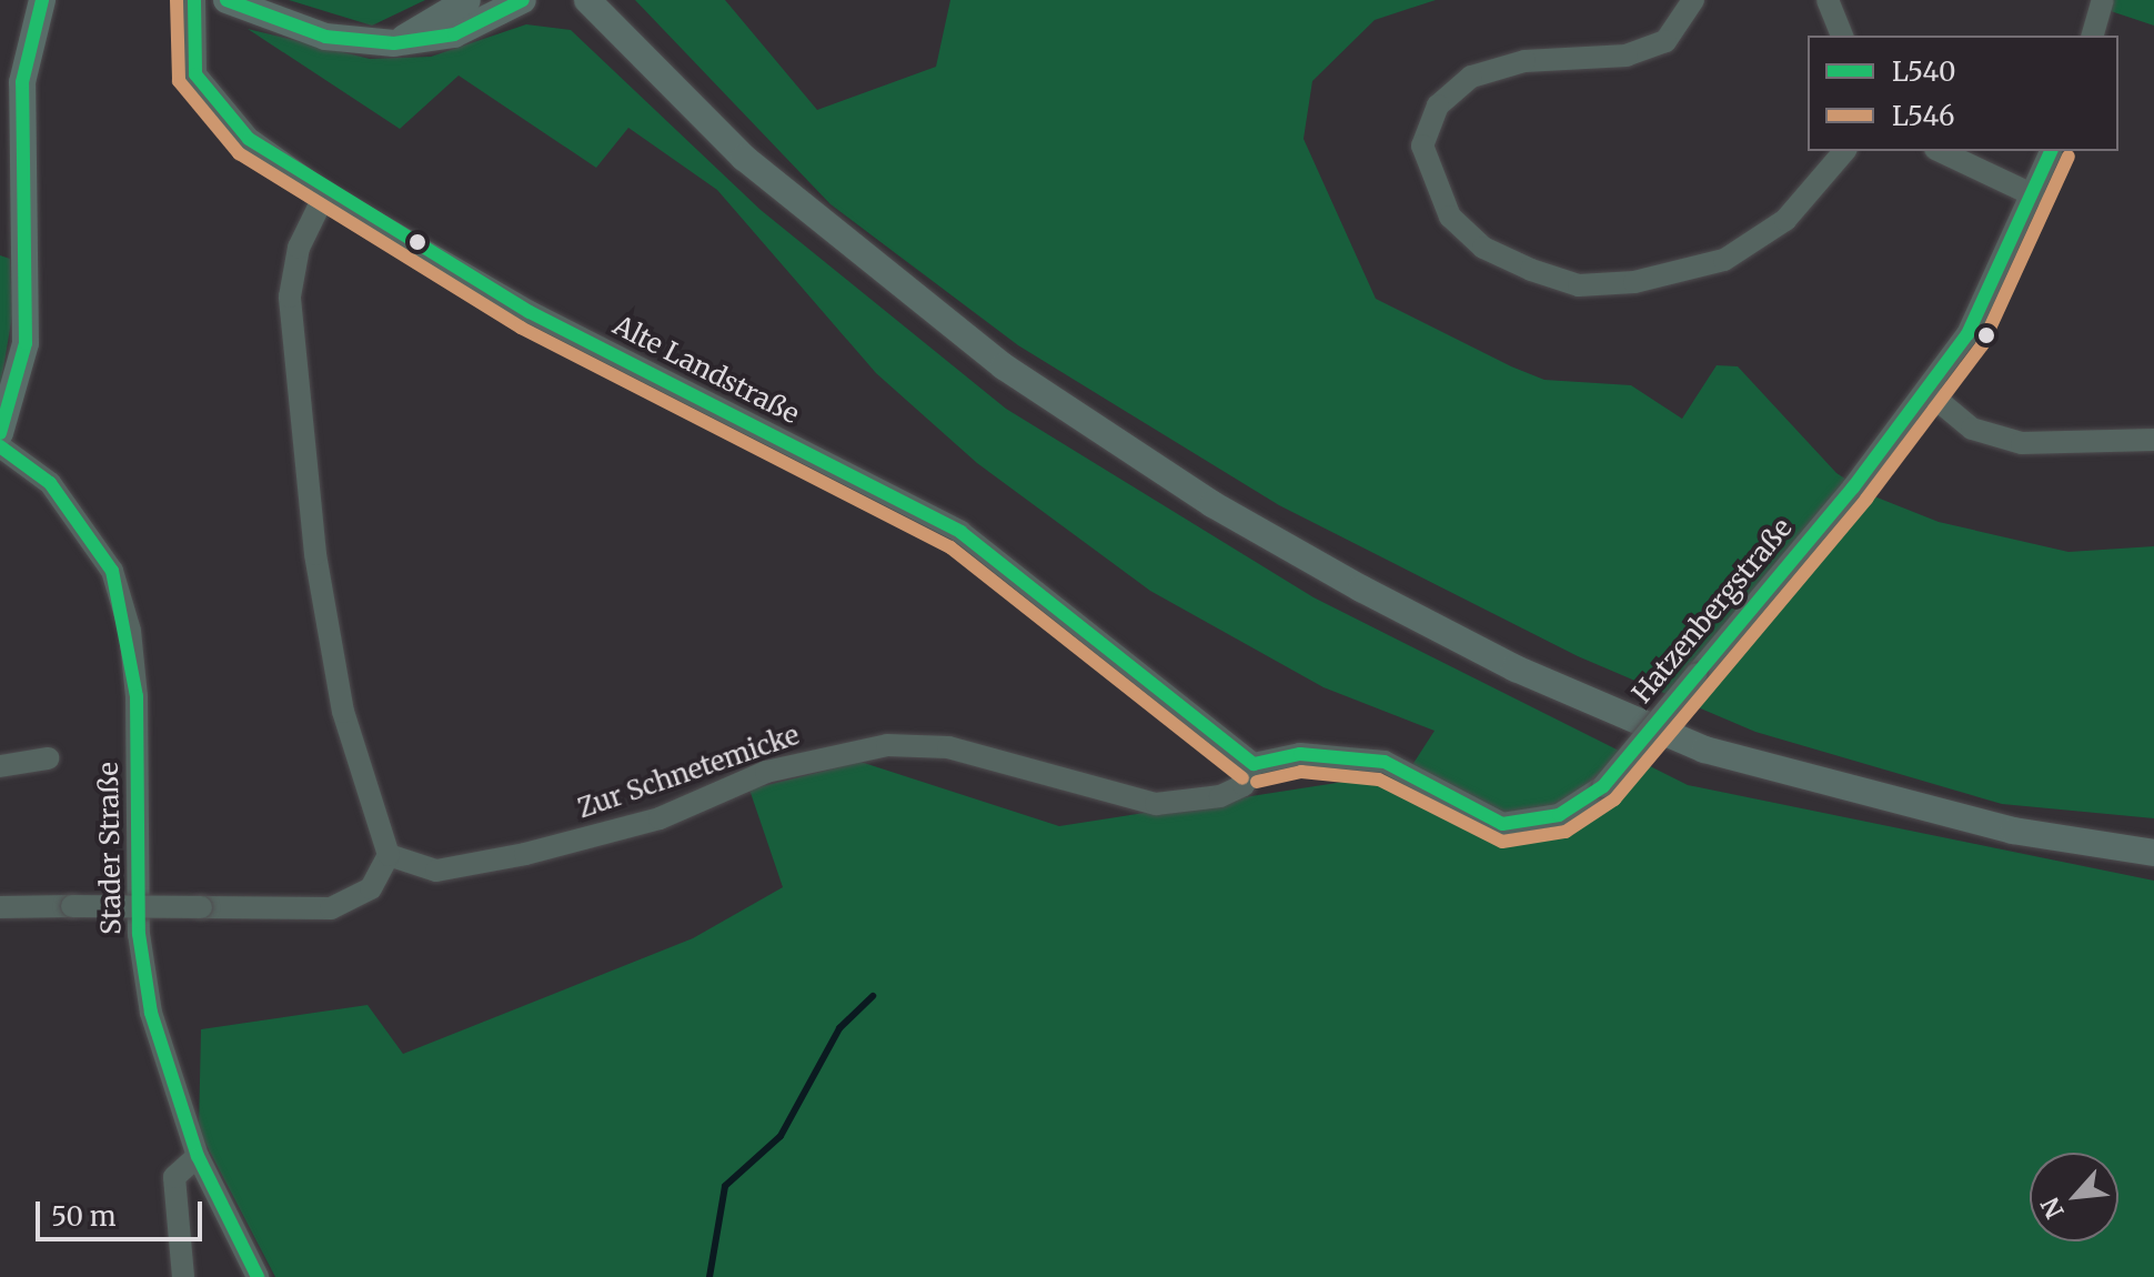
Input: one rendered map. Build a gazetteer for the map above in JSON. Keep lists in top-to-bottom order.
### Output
{
  "streets": {
    "street": [
      "Alte Landstraße",
      "Hatzenbergstraße",
      "Zur Schnetemicke",
      "Stader Straße"
    ]
  },
  "crossings": [
    ["Alte Landstraße", "Hatzenbergstraße"],
    ["Alte Landstraße", "Zur Schnetemicke"],
    ["Hatzenbergstraße", "Zur Schnetemicke"]
  ],
  "lines": ["transit line L540", "transit line L546"],
  "legend": ["L540", "L546"],
  "scale_bar": "50 m",
  "north": "bottom left"
}
